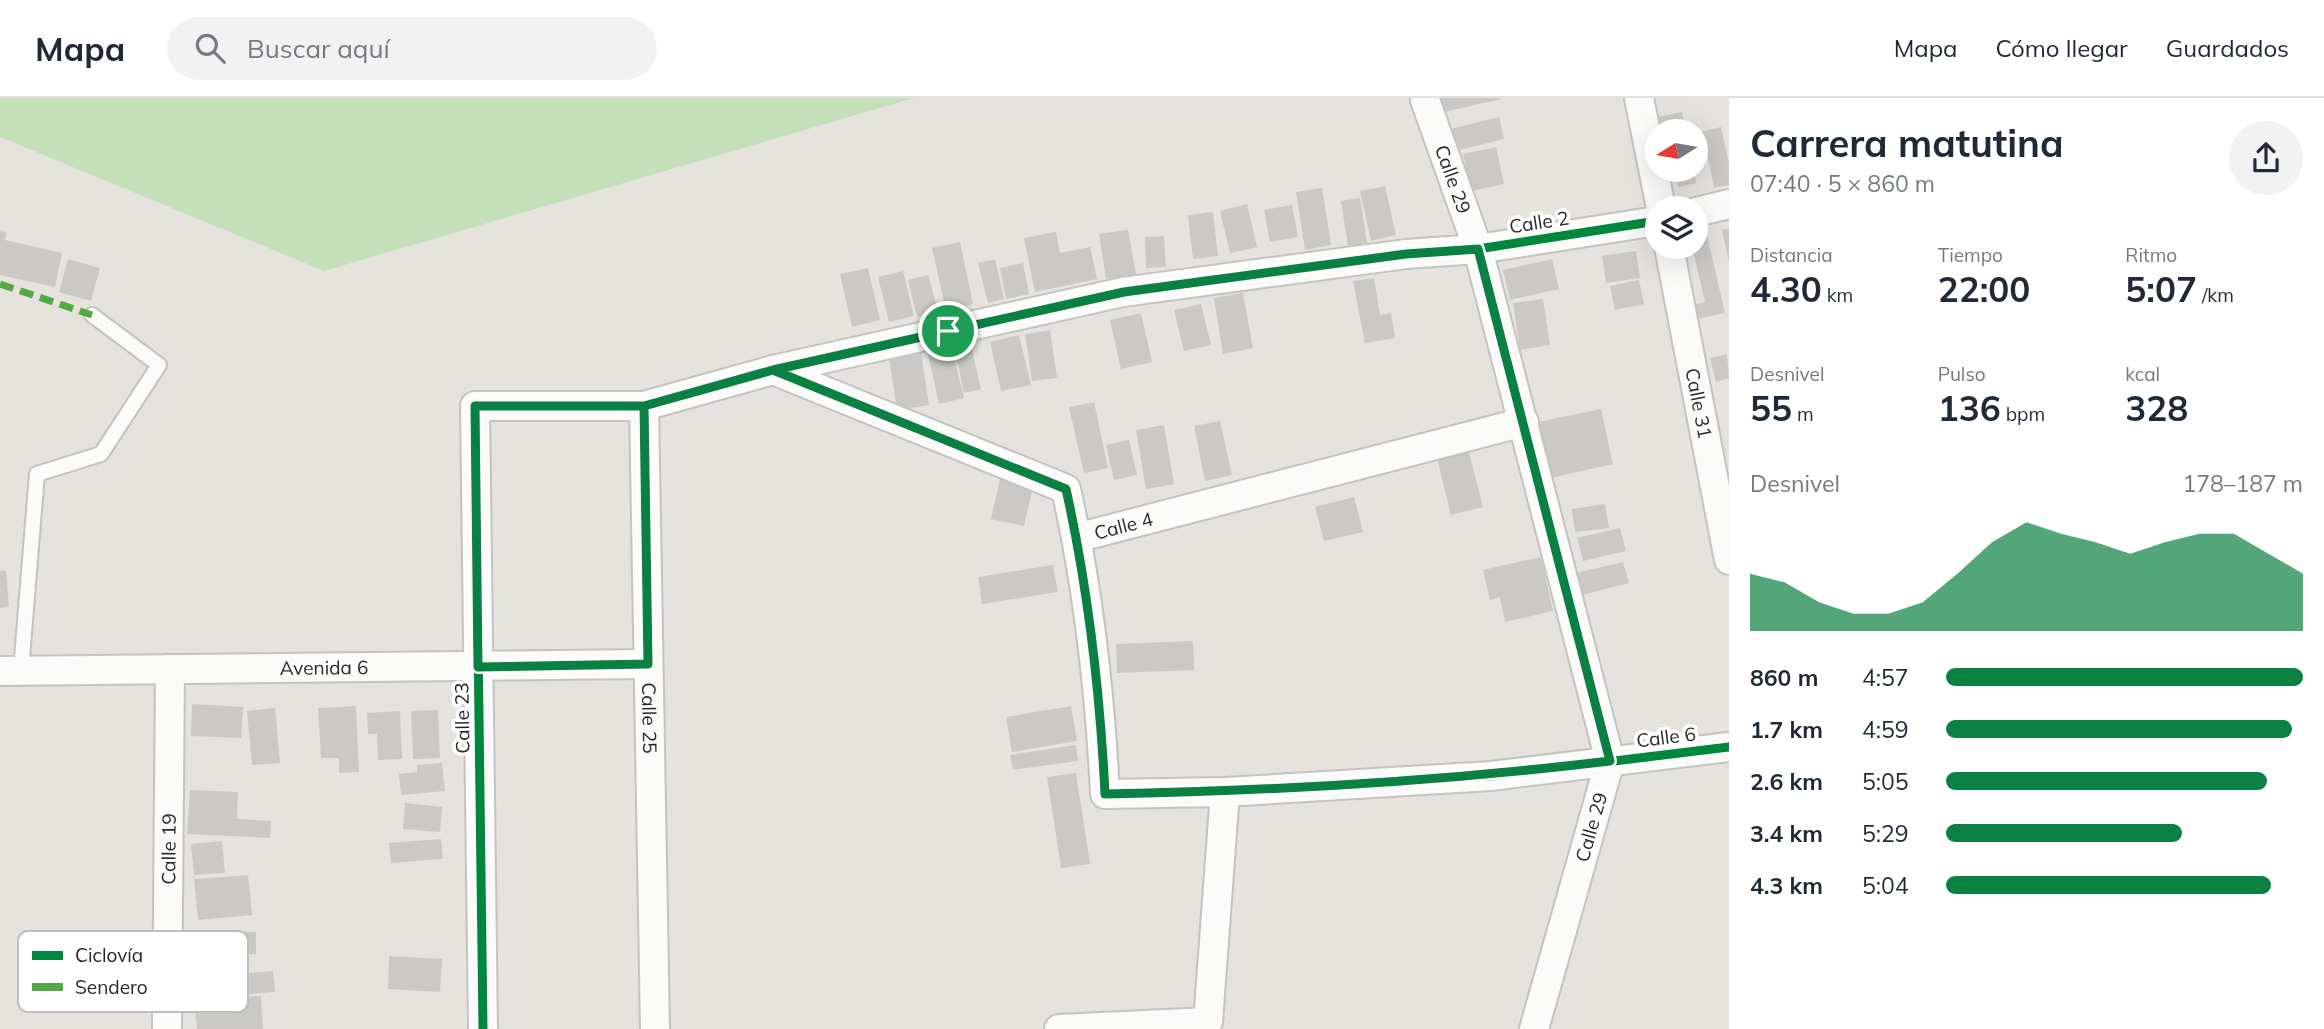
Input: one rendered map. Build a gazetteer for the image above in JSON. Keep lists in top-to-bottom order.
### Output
{
  "streets": {
    "street": [
      "Calle 29",
      "Calle 2",
      "Calle 31",
      "Calle 4",
      "Avenida 6",
      "Calle 25",
      "Calle 23",
      "Calle 6",
      "Calle 19"
    ]
  },
  "crossings": [
    ["Calle 29", "Calle 2"],
    ["Calle 29", "Calle 4"],
    ["Calle 29", "Calle 6"],
    ["Calle 2", "Calle 4"],
    ["Calle 2", "Calle 25"],
    ["Calle 2", "Calle 23"],
    ["Calle 4", "Calle 6"],
    ["Avenida 6", "Calle 25"],
    ["Avenida 6", "Calle 23"],
    ["Avenida 6", "Calle 19"]
  ],
  "legend": ["Ciclovía", "Sendero"],
  "north": "left",
  "page": {
    "header": "Mapa",
    "search": "Buscar aquí",
    "nav": ["Mapa", "Cómo llegar", "Guardados"],
    "heading": ["Carrera matutina", "07:40 · 5 × 860 m"],
    "stats": [
      ["Distancia", "4.30 km"],
      ["Tiempo", "22:00"],
      ["Ritmo", "5:07 /km"],
      ["Desnivel", "55 m"],
      ["Pulso", "136 bpm"],
      ["kcal", "328"]
    ],
    "chart": ["Desnivel", "178–187 m"],
    "list": [
      {
        "name": "860 m",
        "note": "4:57"
      },
      {
        "name": "1.7 km",
        "note": "4:59"
      },
      {
        "name": "2.6 km",
        "note": "5:05"
      },
      {
        "name": "3.4 km",
        "note": "5:29"
      },
      {
        "name": "4.3 km",
        "note": "5:04"
      }
    ]
  }
}
